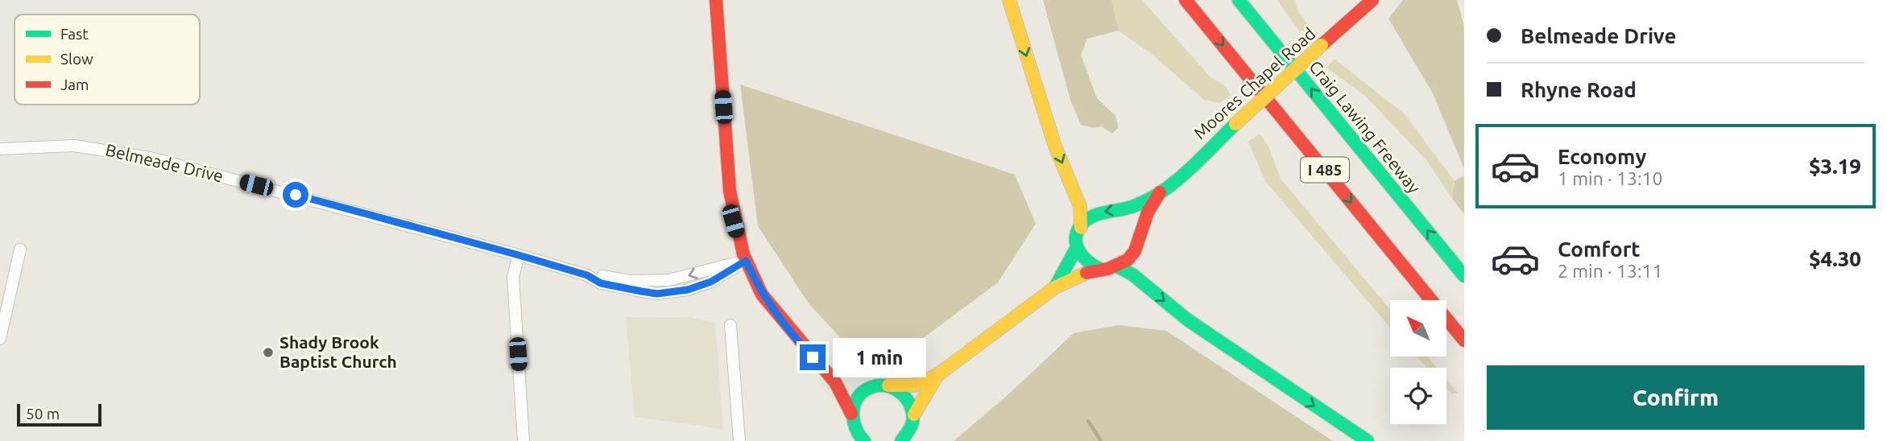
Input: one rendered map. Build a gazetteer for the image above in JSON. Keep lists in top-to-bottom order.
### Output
{
  "streets": {
    "main road": ["Moores Chapel Road", "Craig Lawing Freeway", "I 485"],
    "street": ["Belmeade Drive"]
  },
  "places": ["Shady Brook Baptist Church"],
  "legend": ["Fast", "Slow", "Jam"],
  "scale_bar": "50 m",
  "north": "top left",
  "page": {
    "banner": ["Belmeade Drive", "Rhyne Road"],
    "list": [
      {
        "name": "Economy",
        "note": "1 min · 13:10",
        "value": "$3.19"
      },
      {
        "name": "Comfort",
        "note": "2 min · 13:11",
        "value": "$4.30"
      }
    ],
    "bubble": "1 min",
    "buttons": "Confirm",
    "scale": "50 m"
  }
}
